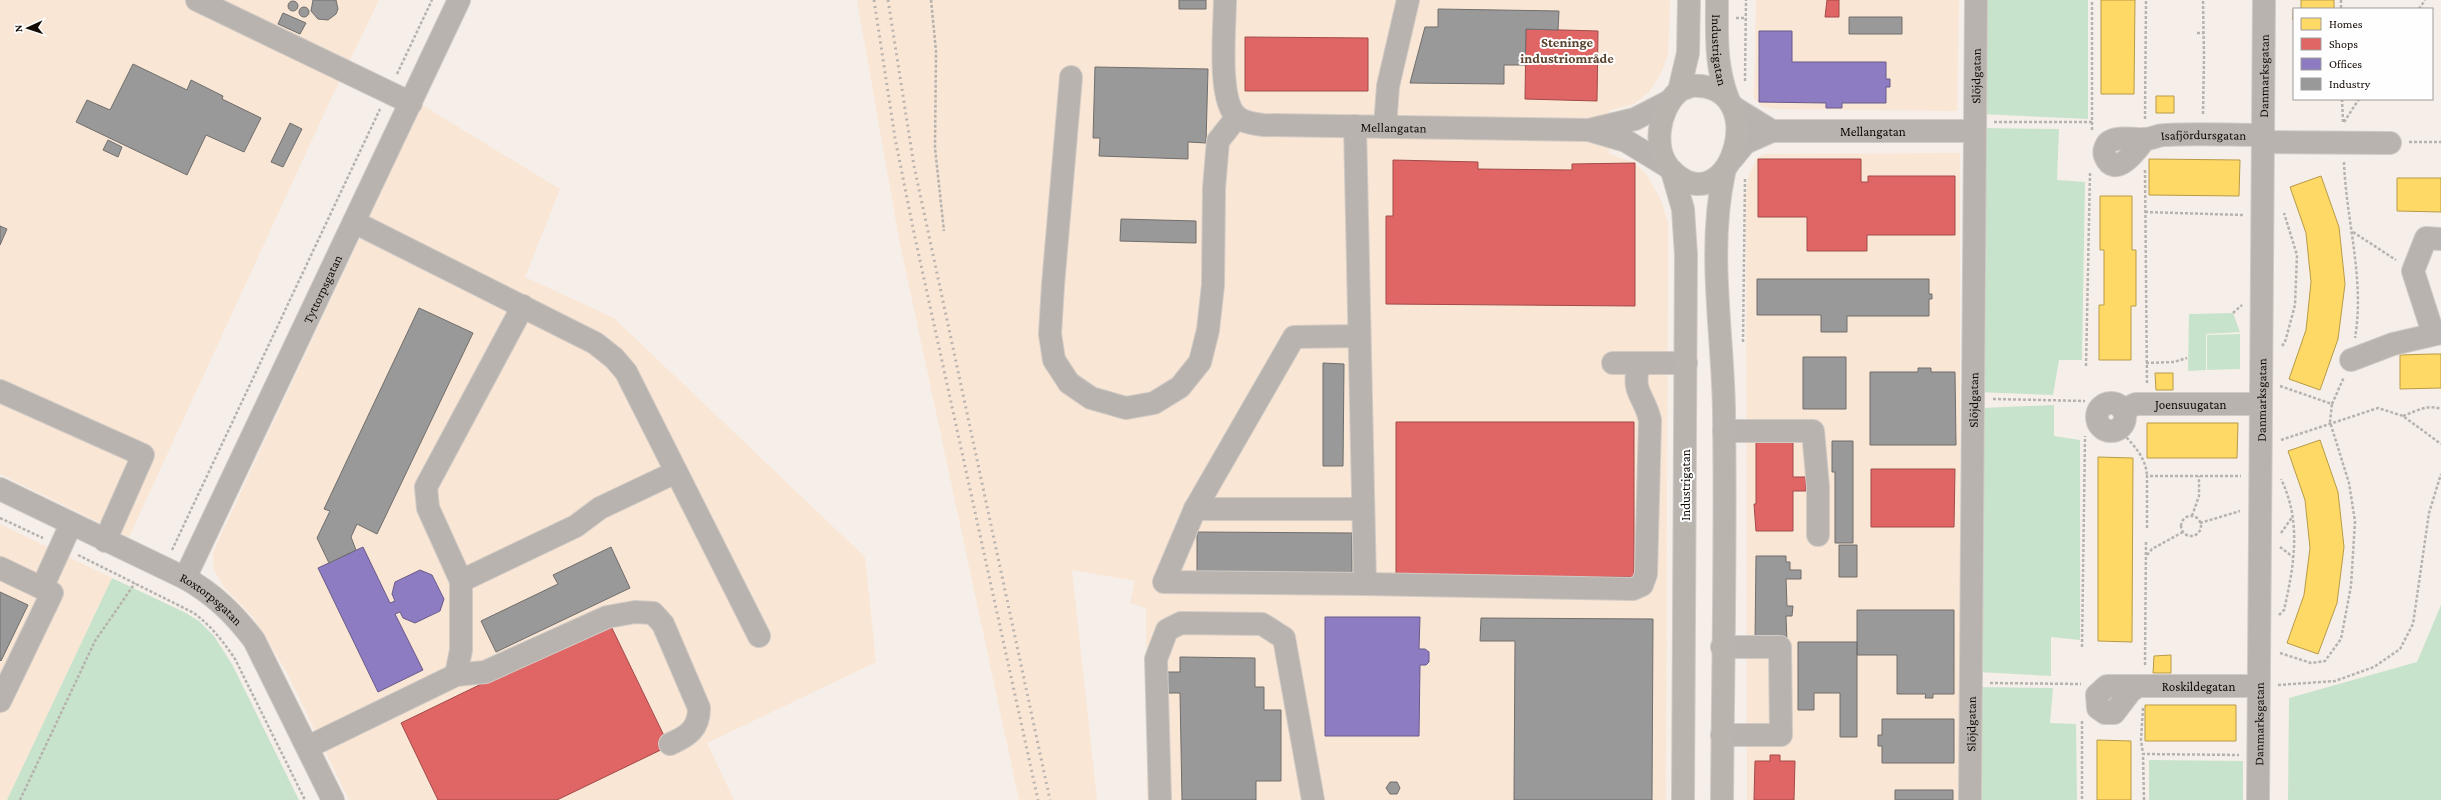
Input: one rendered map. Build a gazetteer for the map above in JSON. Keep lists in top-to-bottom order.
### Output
{
  "streets": {
    "main road": ["Industrigatan"],
    "street": [
      "Slöjdgatan",
      "Danmarksgatan",
      "Mellangatan",
      "Isafjördursgatan",
      "Tyttorpsgatan",
      "Joensuugatan",
      "Roxtorpsgatan",
      "Roskildegatan"
    ]
  },
  "crossings": [
    ["Industrigatan", "Mellangatan"],
    ["Slöjdgatan", "Mellangatan"],
    ["Danmarksgatan", "Isafjördursgatan"],
    ["Danmarksgatan", "Joensuugatan"],
    ["Danmarksgatan", "Roskildegatan"],
    ["Tyttorpsgatan", "Roxtorpsgatan"]
  ],
  "districts": ["Steninge industriområde"],
  "legend": [
    "Homes",
    "Shops",
    "Offices",
    "Industry"
  ],
  "north": "left"
}
